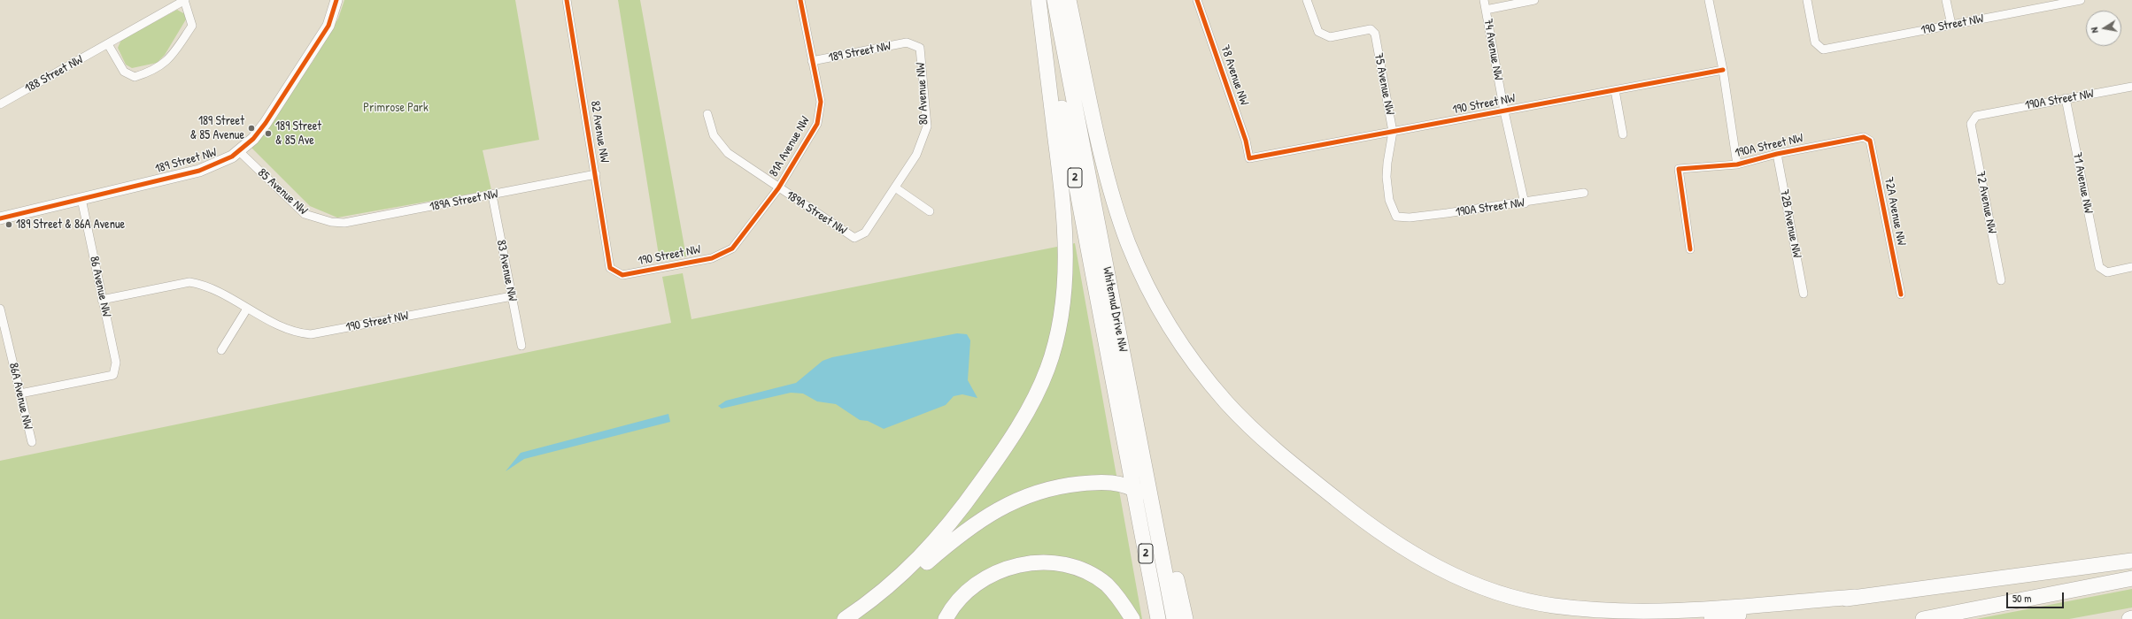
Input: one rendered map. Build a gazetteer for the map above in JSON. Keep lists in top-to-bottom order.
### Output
{
  "streets": {
    "highway": ["2", "Whitemud Drive NW"],
    "street": [
      "190 Street NW",
      "74 Avenue NW",
      "189 Street NW",
      "188 Street NW",
      "78 Avenue NW",
      "75 Avenue NW",
      "80 Avenue NW",
      "190A Street NW",
      "82 Avenue NW",
      "81A Avenue NW",
      "71 Avenue NW",
      "85 Avenue NW",
      "189A Street NW",
      "72 Avenue NW",
      "72A Avenue NW",
      "72B Avenue NW",
      "83 Avenue NW",
      "86 Avenue NW",
      "86A Avenue NW"
    ]
  },
  "crossings": [
    ["190 Street NW", "74 Avenue NW"],
    ["190 Street NW", "78 Avenue NW"],
    ["190 Street NW", "75 Avenue NW"],
    ["190 Street NW", "82 Avenue NW"],
    ["190 Street NW", "81A Avenue NW"],
    ["190 Street NW", "83 Avenue NW"],
    ["190 Street NW", "86 Avenue NW"],
    ["74 Avenue NW", "190A Street NW"],
    ["189 Street NW", "80 Avenue NW"],
    ["189 Street NW", "81A Avenue NW"],
    ["189 Street NW", "85 Avenue NW"],
    ["189 Street NW", "86 Avenue NW"],
    ["75 Avenue NW", "190A Street NW"],
    ["80 Avenue NW", "189A Street NW"],
    ["190A Street NW", "71 Avenue NW"],
    ["190A Street NW", "72 Avenue NW"],
    ["190A Street NW", "72A Avenue NW"],
    ["190A Street NW", "72B Avenue NW"],
    ["82 Avenue NW", "189A Street NW"],
    ["81A Avenue NW", "189A Street NW"],
    ["85 Avenue NW", "189A Street NW"],
    ["189A Street NW", "83 Avenue NW"],
    ["86 Avenue NW", "86A Avenue NW"]
  ],
  "parks": ["Primrose Park"],
  "places": ["189 Street & 85 Avenue", "189 Street & 85 Ave", "189 Street & 86A Avenue"],
  "scale_bar": "50 m",
  "north": "left"
}
